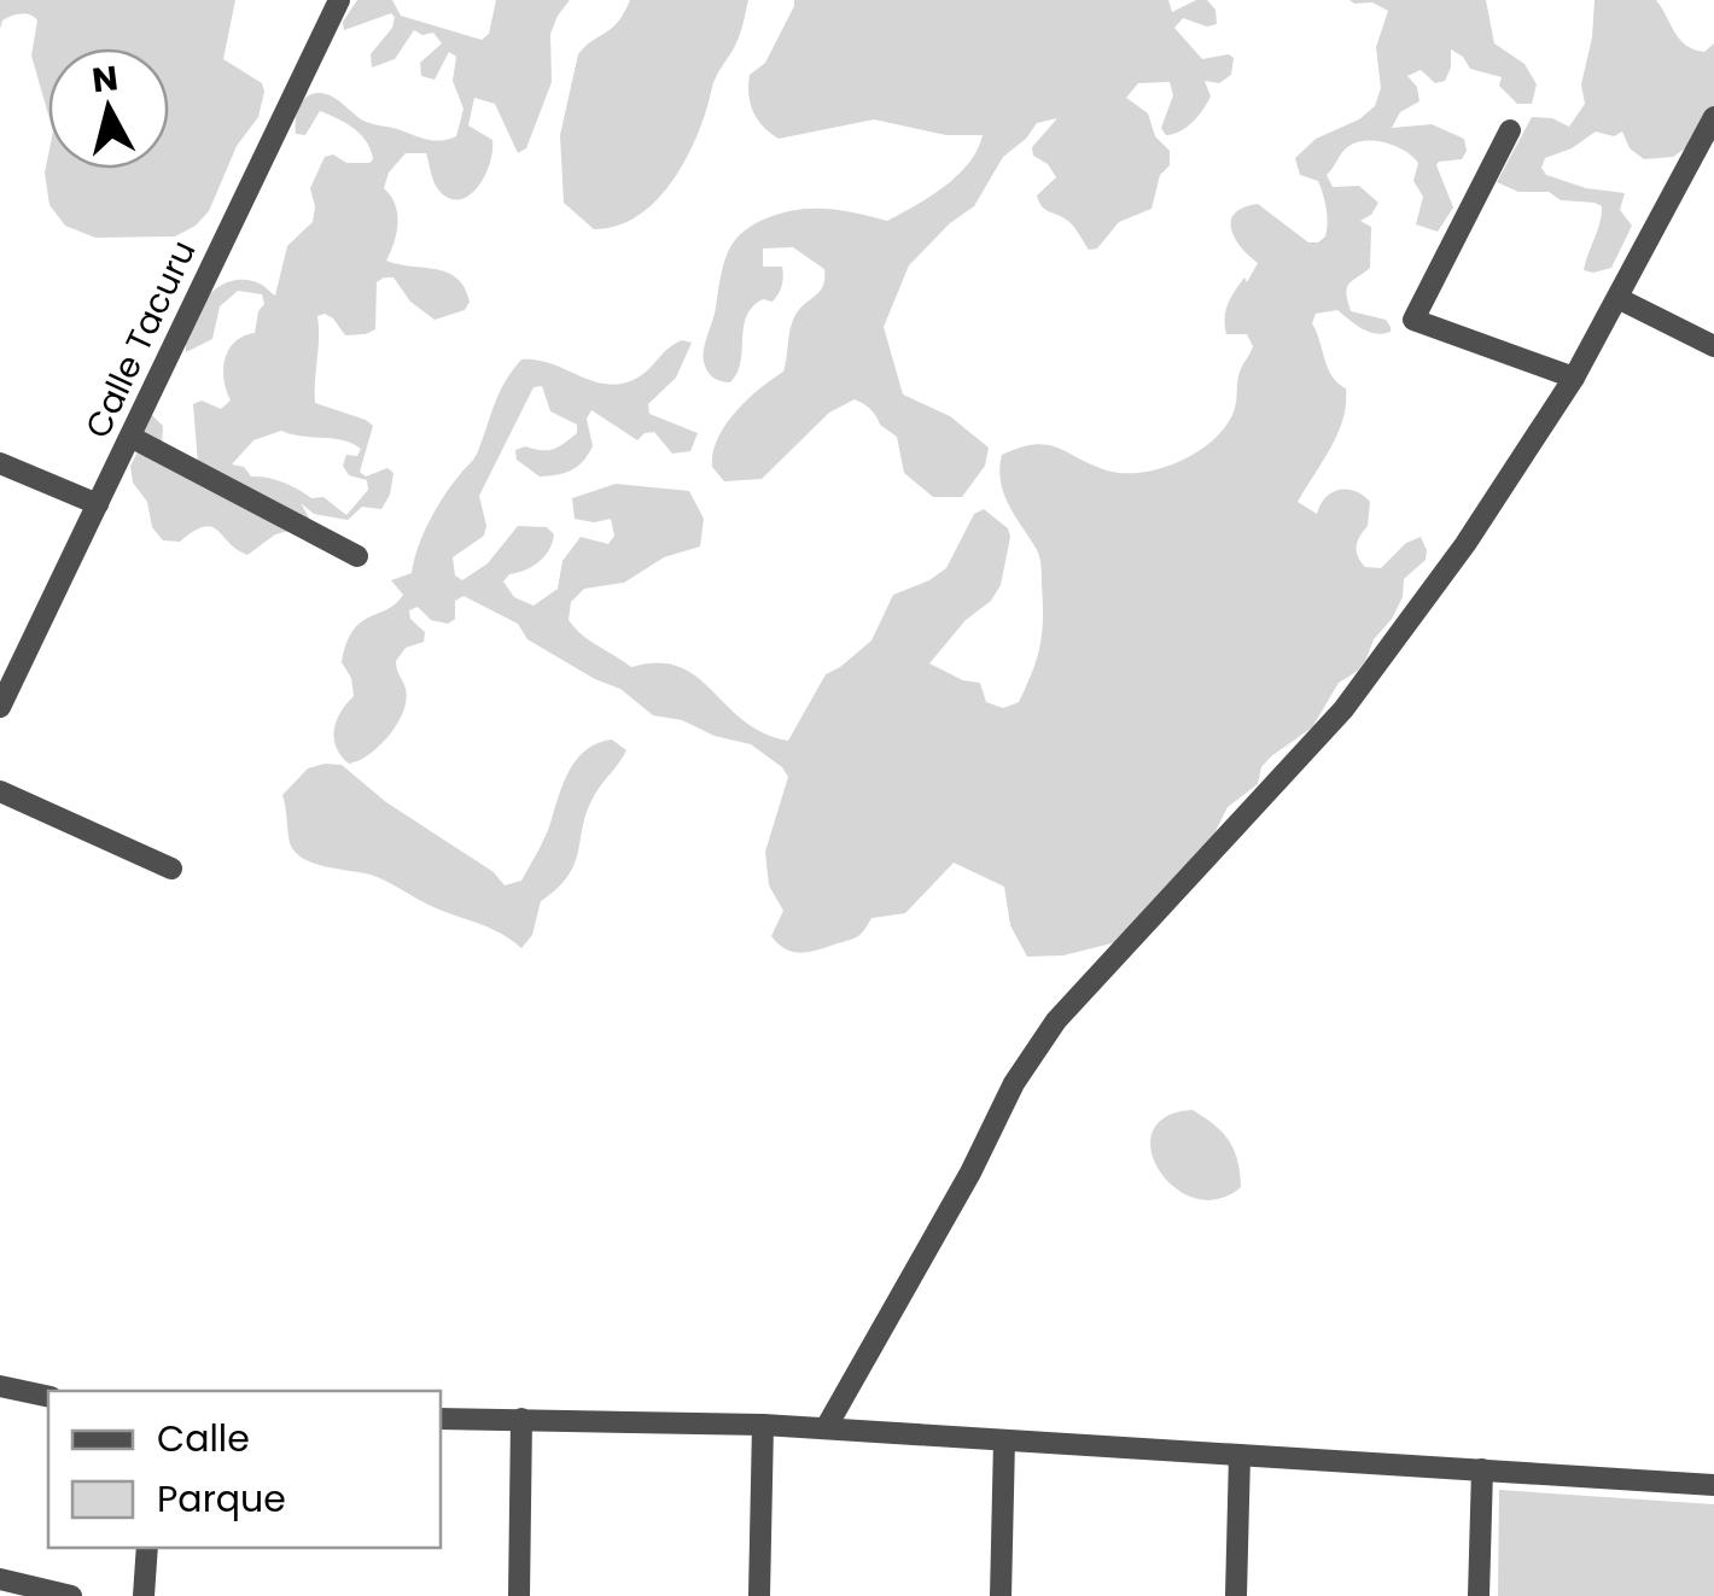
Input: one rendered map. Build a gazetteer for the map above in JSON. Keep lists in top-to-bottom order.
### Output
{
  "streets": {
    "street": ["Calle Tacuru"]
  },
  "legend": ["Calle", "Parque"],
  "north": "top"
}
